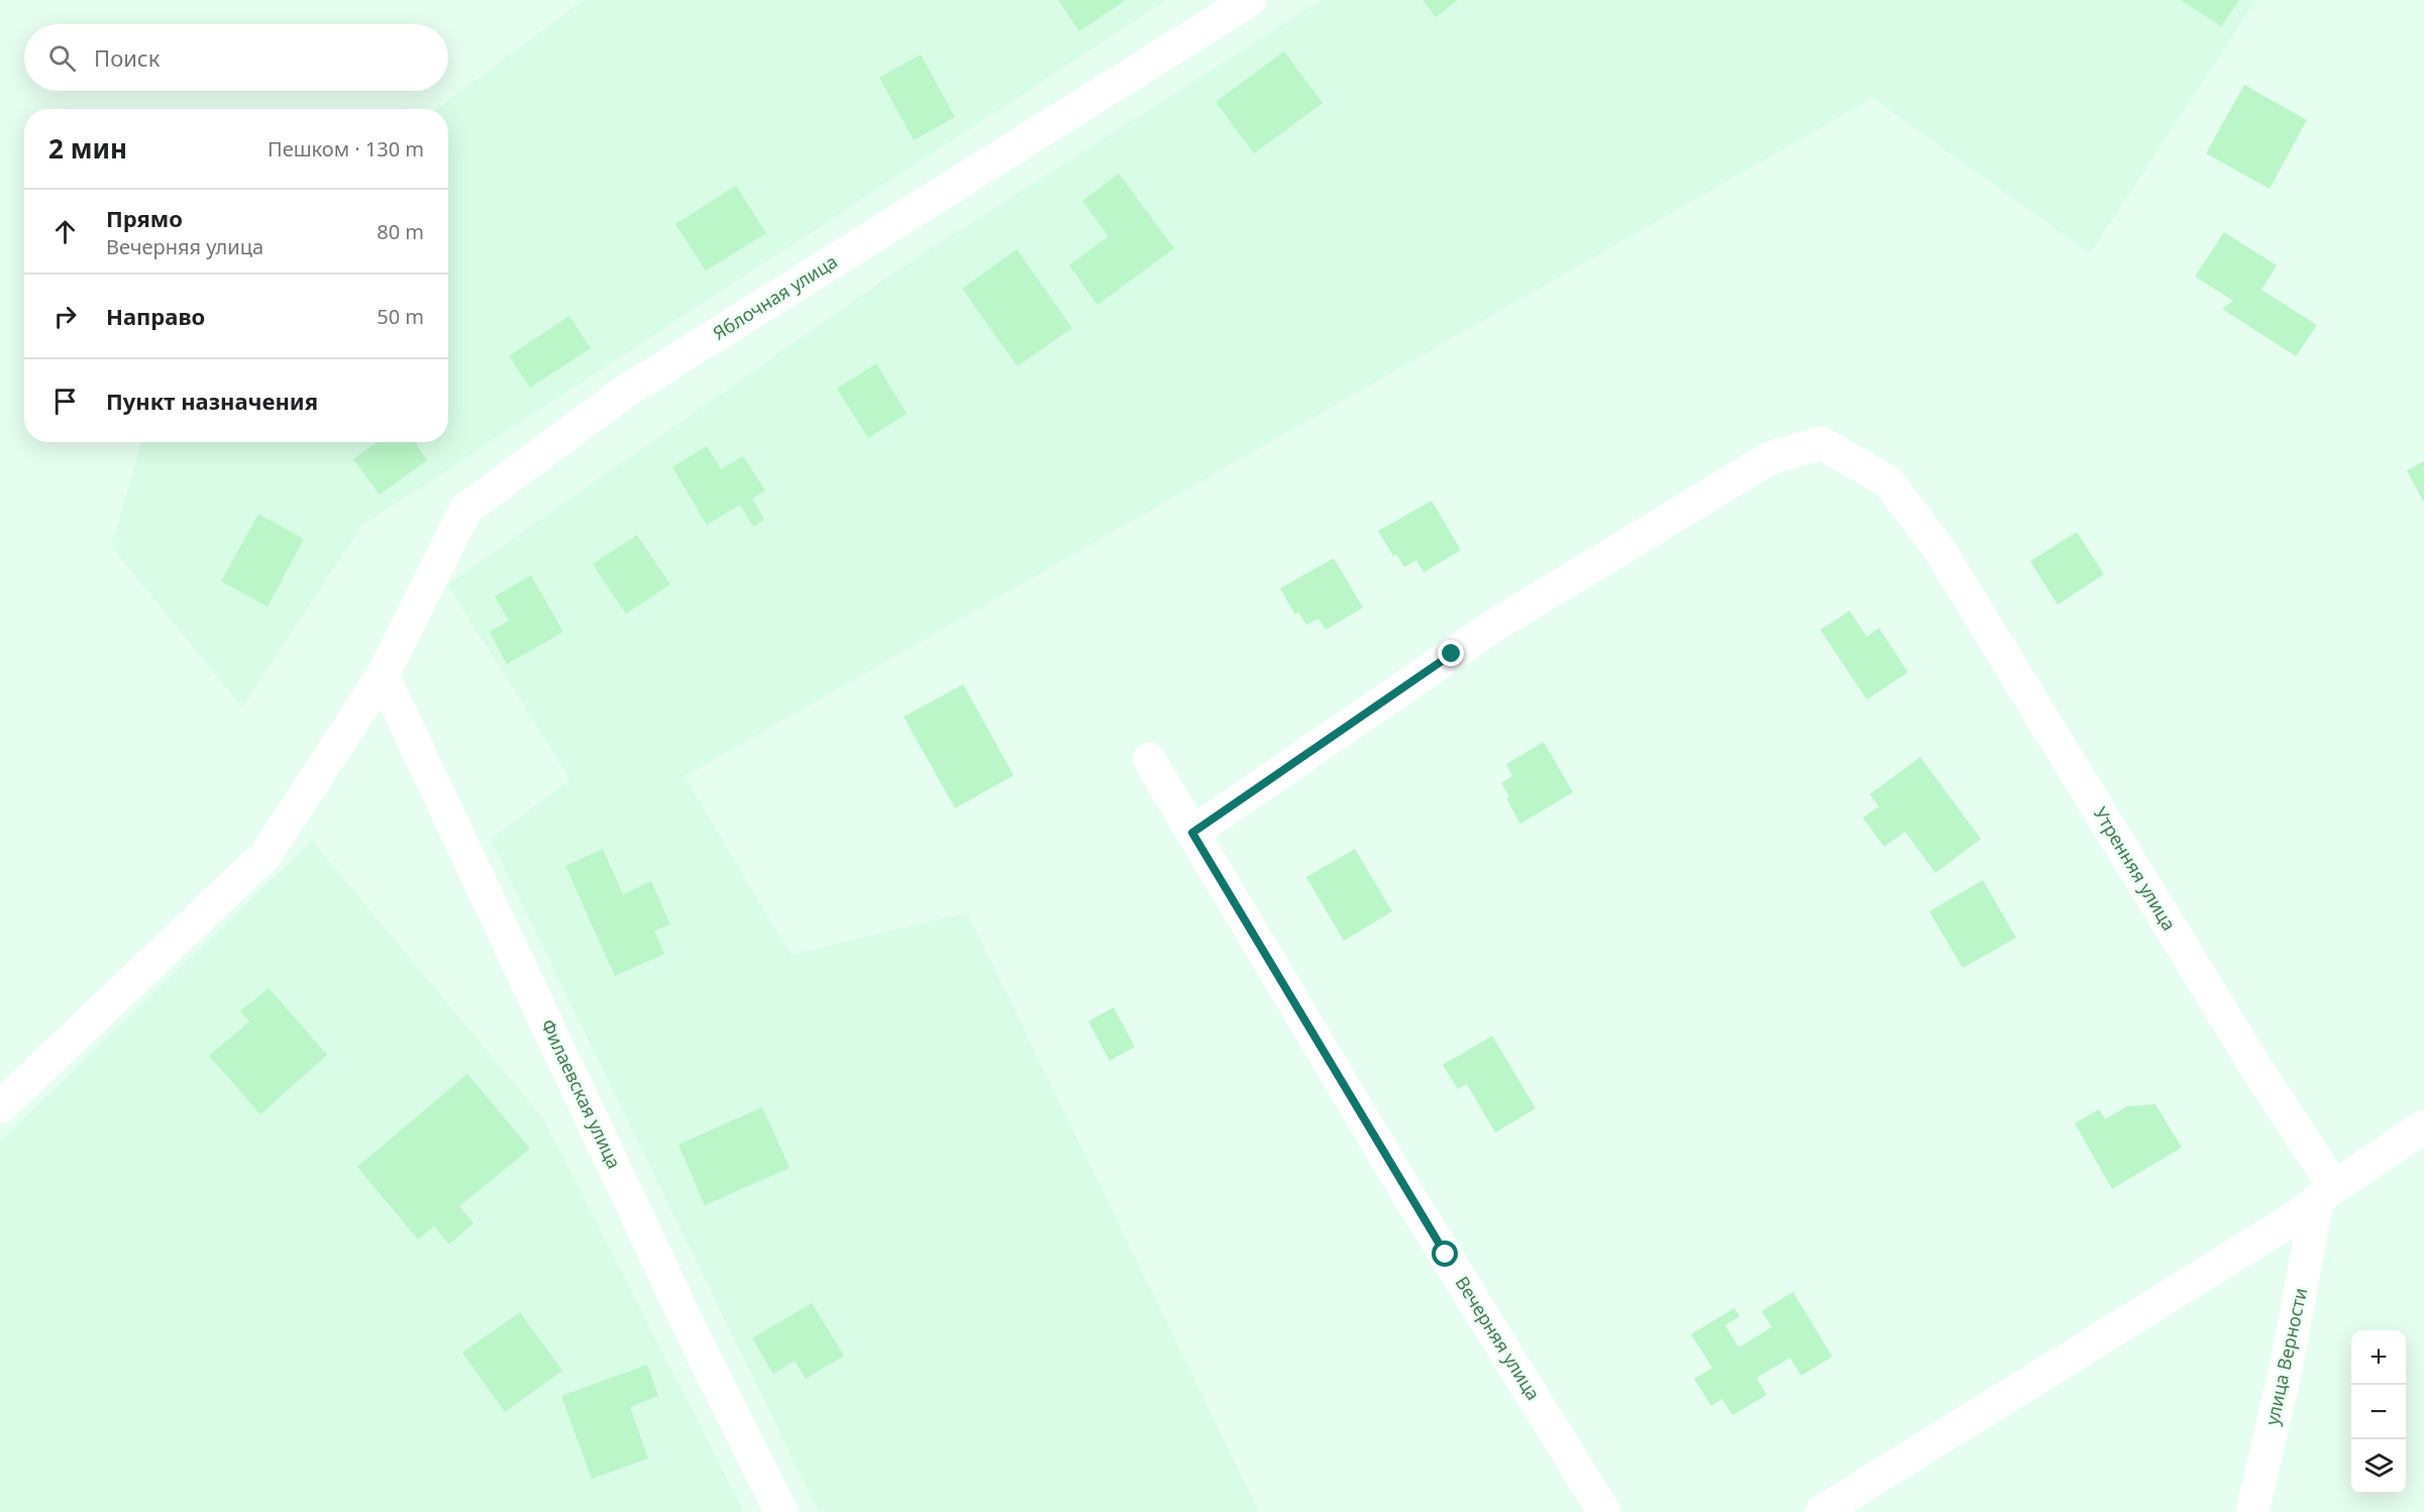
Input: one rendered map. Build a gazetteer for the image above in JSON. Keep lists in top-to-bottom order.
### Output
{
  "streets": {
    "street": [
      "Яблочная улица",
      "Утренняя улица",
      "Филаевская улица",
      "Вечерняя улица",
      "улица Верности"
    ]
  },
  "crossings": [
    ["Яблочная улица", "Филаевская улица"],
    ["Утренняя улица", "Вечерняя улица"],
    ["Утренняя улица", "улица Верности"]
  ],
  "page": {
    "search": "Поиск",
    "heading": ["2 мин", "Пешком · 130 m"],
    "list": [
      ["Прямо", "Вечерняя улица", "80 m"],
      ["Направо", "50 m"],
      "Пункт назначения"
    ],
    "map_buttons": ["+", "−"]
  }
}
